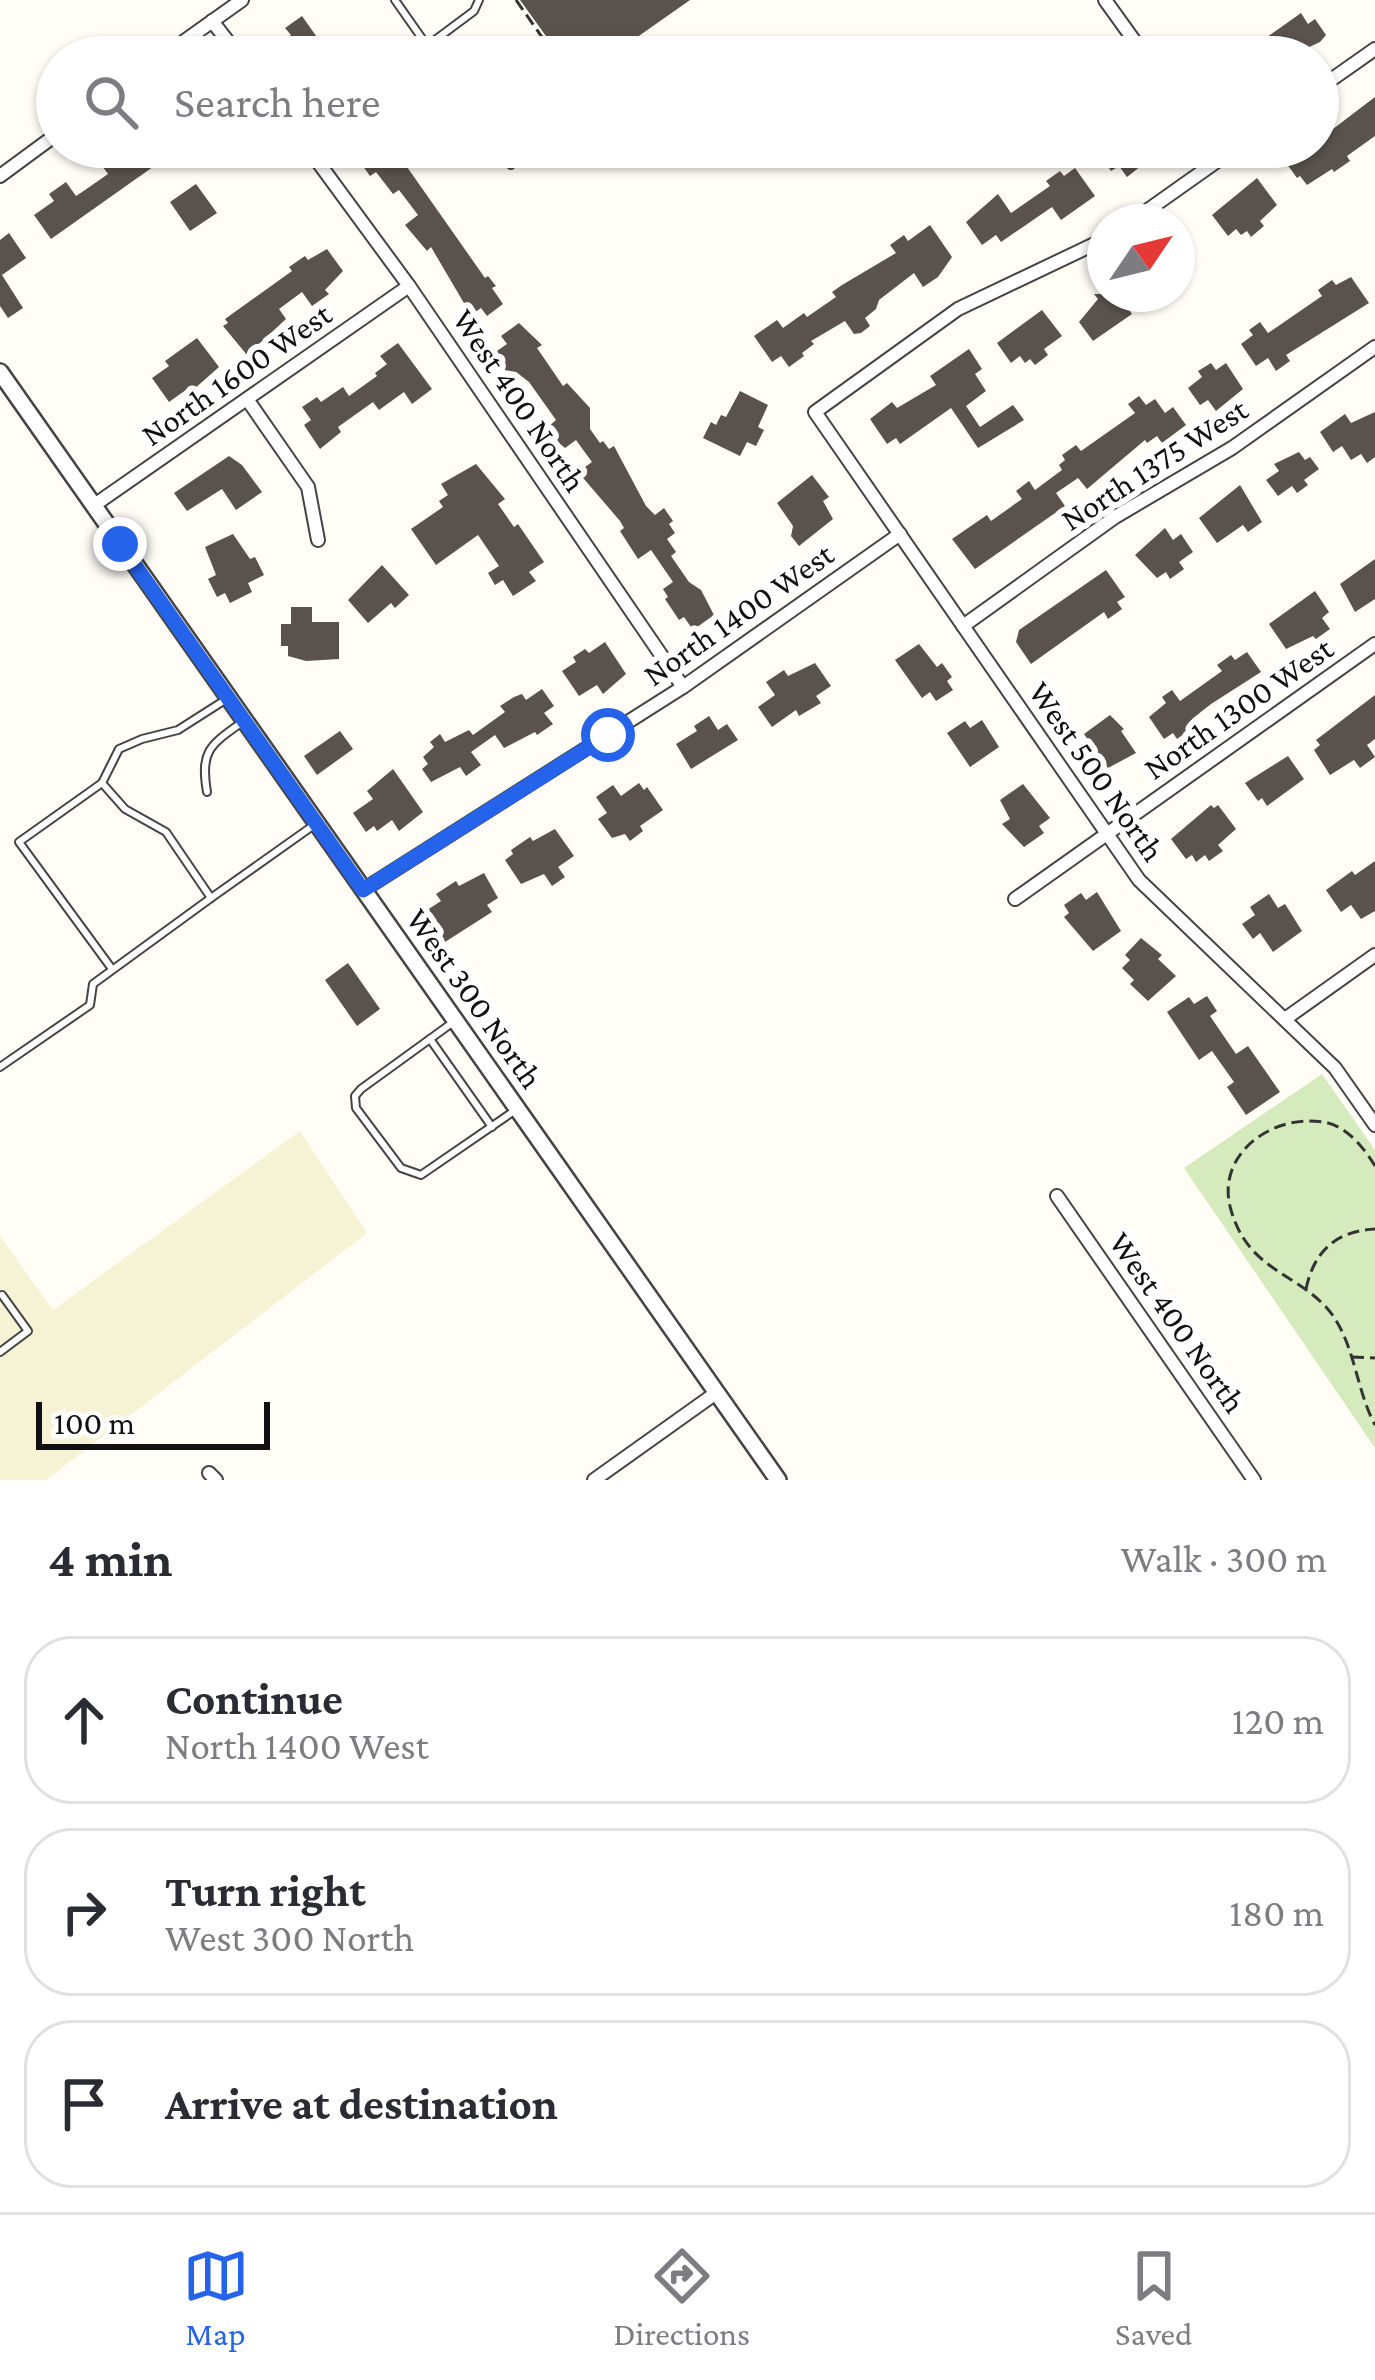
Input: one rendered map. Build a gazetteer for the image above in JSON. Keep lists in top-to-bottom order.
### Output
{
  "streets": {
    "street": [
      "North 1600 West",
      "West 400 North",
      "North 1375 West",
      "North 1400 West",
      "North 1300 West",
      "West 500 North",
      "West 300 North"
    ]
  },
  "crossings": [
    ["North 1600 West", "West 400 North"],
    ["North 1600 West", "West 300 North"],
    ["West 400 North", "North 1400 West"],
    ["North 1375 West", "West 500 North"],
    ["North 1400 West", "West 500 North"],
    ["North 1400 West", "West 300 North"],
    ["North 1300 West", "West 500 North"]
  ],
  "scale_bar": "100 m",
  "north": "top right",
  "page": {
    "search": "Search here",
    "scale": "100 m",
    "heading": ["4 min", "Walk · 300 m"],
    "list": [
      ["Continue", "North 1400 West", "120 m"],
      ["Turn right", "West 300 North", "180 m"],
      "Arrive at destination"
    ],
    "nav": ["Map", "Directions", "Saved"]
  }
}
